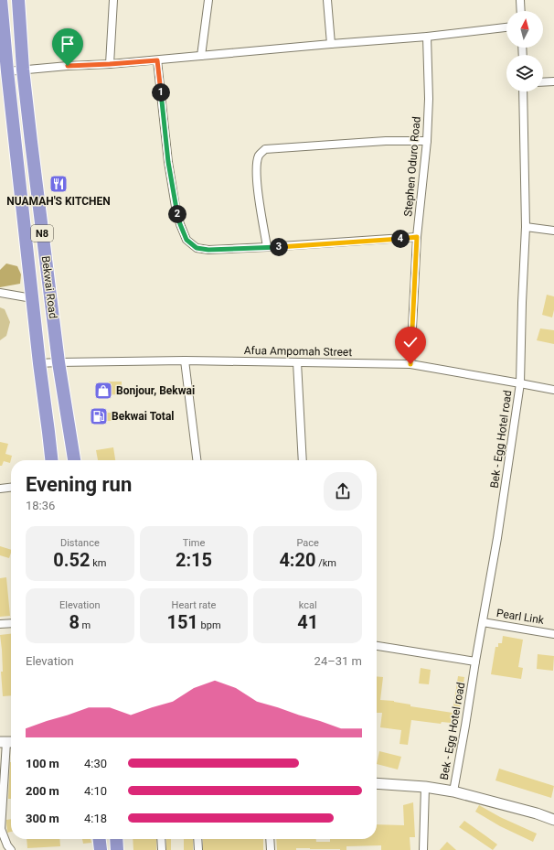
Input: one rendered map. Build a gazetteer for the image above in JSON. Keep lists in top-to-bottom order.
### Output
{
  "streets": {
    "highway": ["N8", "Bekwai Road"],
    "street": [
      "Stephen Oduro Road",
      "Afua Ampomah Street",
      "Bek - Egg Hotel road",
      "Pearl Link"
    ]
  },
  "crossings": [
    ["Stephen Oduro Road", "Afua Ampomah Street"],
    ["Bekwai Road", "Afua Ampomah Street"],
    ["Afua Ampomah Street", "Bek - Egg Hotel road"],
    ["Bek - Egg Hotel road", "Pearl Link"]
  ],
  "places": {
    "restaurant": ["NUAMAH'S KITCHEN"],
    "shop": ["Bonjour, Bekwai"],
    "fuel station": ["Bekwai Total"]
  },
  "north": "top",
  "page": {
    "pins": [
      "1",
      "2",
      "4",
      "3"
    ],
    "heading": ["Evening run", "18:36"],
    "stats": [
      ["Distance", "0.52 km"],
      ["Time", "2:15"],
      ["Pace", "4:20 /km"],
      ["Elevation", "8 m"],
      ["Heart rate", "151 bpm"],
      ["kcal", "41"]
    ],
    "chart": ["Elevation", "24–31 m"],
    "list": [
      {
        "name": "100 m",
        "note": "4:30"
      },
      {
        "name": "200 m",
        "note": "4:10"
      },
      {
        "name": "300 m",
        "note": "4:18"
      }
    ]
  }
}
